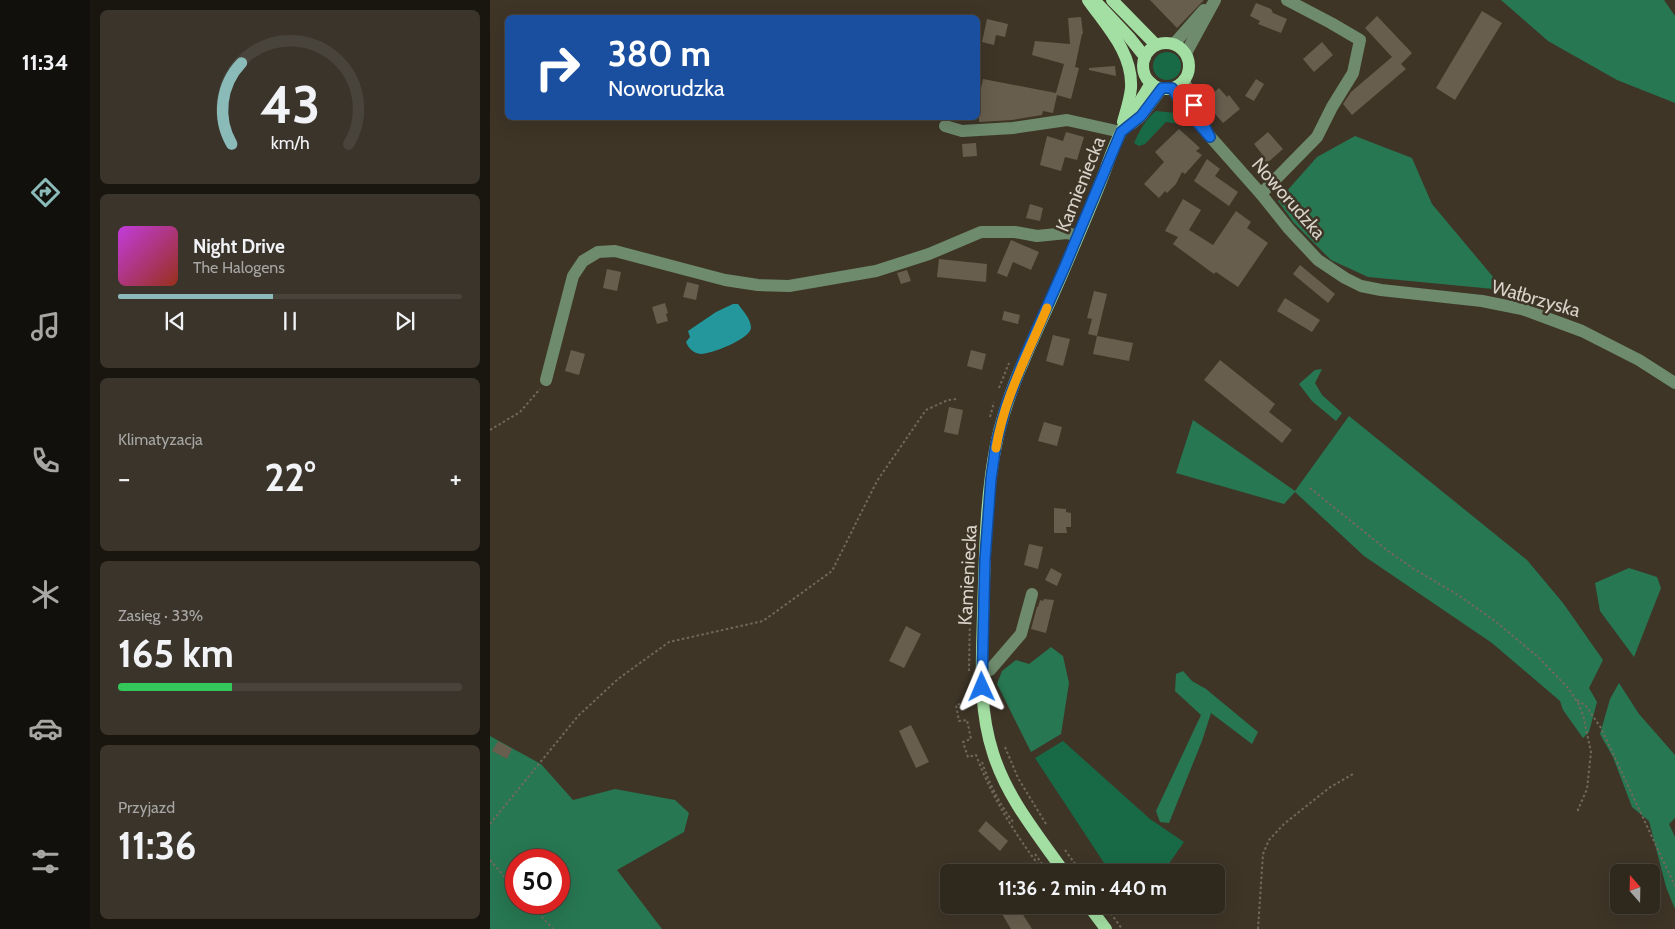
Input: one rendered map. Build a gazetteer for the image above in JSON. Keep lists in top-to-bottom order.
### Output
{
  "streets": {
    "main road": ["Kamieniecka"],
    "street": ["Noworudzka", "Wałbrzyska"]
  },
  "crossings": [
    ["Kamieniecka", "Noworudzka"],
    ["Noworudzka", "Wałbrzyska"]
  ],
  "north": "top",
  "page": {
    "tabs": "11:34",
    "turn": ["380 m", "Noworudzka"],
    "song": ["Night Drive", "The Halogens"],
    "tile": [
      "Klimatyzacja",
      ["Zasięg · 33%", "165 km"],
      ["Przyjazd", "11:36"]
    ],
    "heat": ["−", "22°", "+"],
    "limit": "50",
    "trip": "11:36 · 2 min · 440 m",
    "gauge": ["43", "km/h"]
  }
}
